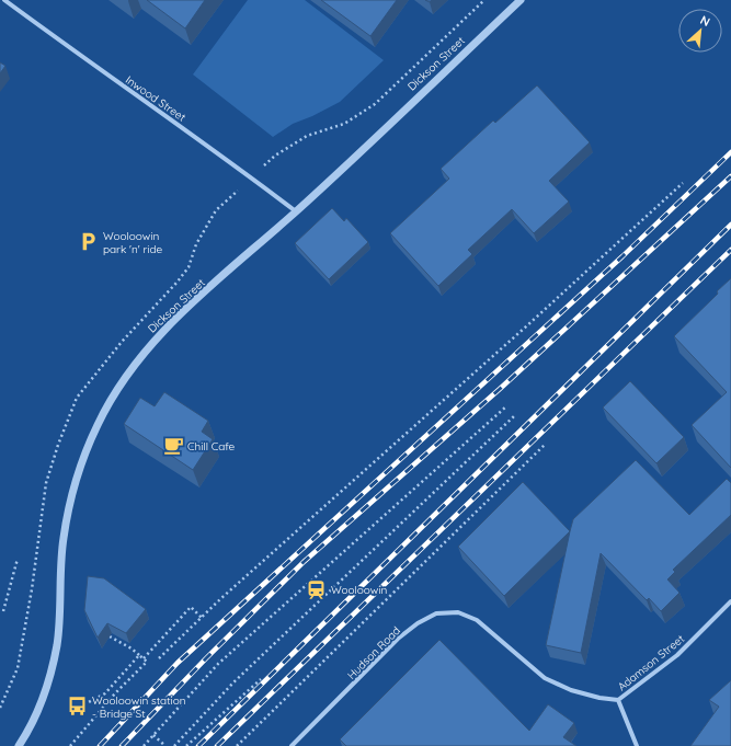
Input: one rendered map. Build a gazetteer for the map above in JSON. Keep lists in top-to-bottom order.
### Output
{
  "streets": {
    "street": [
      "Dickson Street",
      "Inwood Street",
      "Hudson Road",
      "Adamson Street"
    ]
  },
  "crossings": [
    ["Dickson Street", "Inwood Street"],
    ["Hudson Road", "Adamson Street"]
  ],
  "places": {
    "parking": ["Wooloowin park 'n' ride"],
    "cafe": ["Chill Cafe"],
    "station": ["Wooloowin"],
    "bus stop": ["Wooloowin station - Bridge St"]
  },
  "north": "top right"
}
